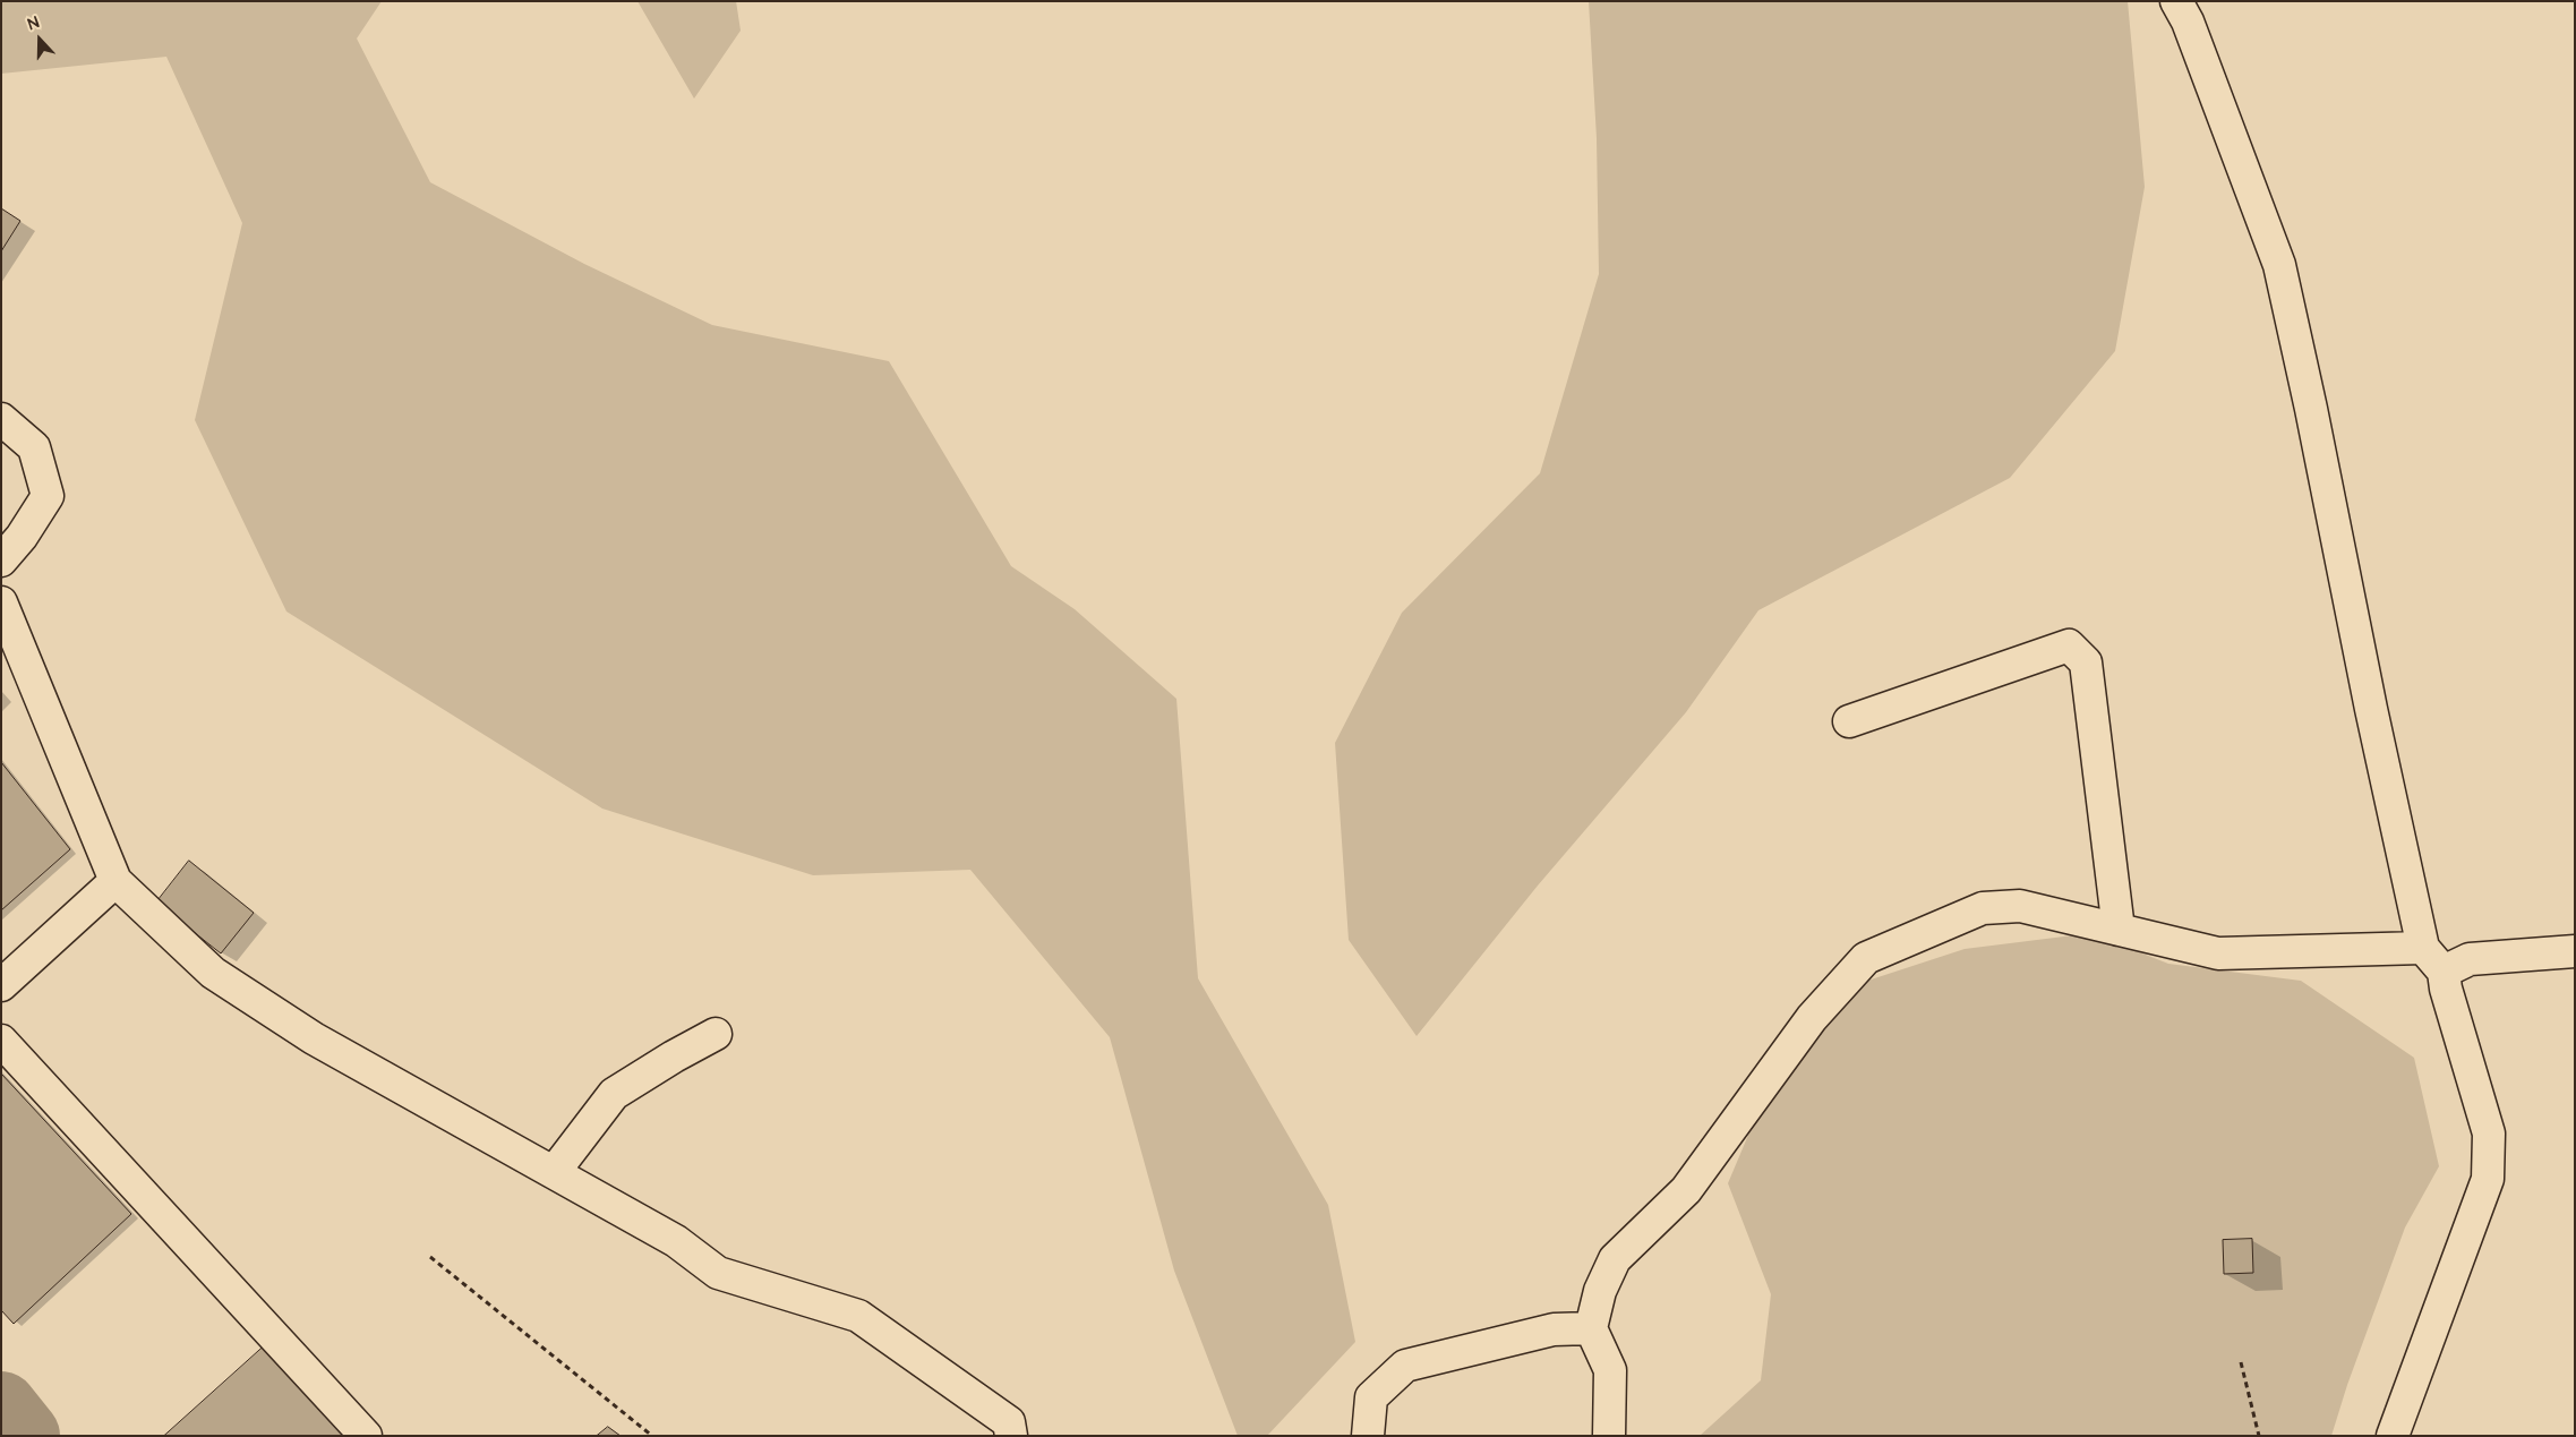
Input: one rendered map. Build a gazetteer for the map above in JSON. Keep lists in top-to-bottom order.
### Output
{
  "north": "top"
}
